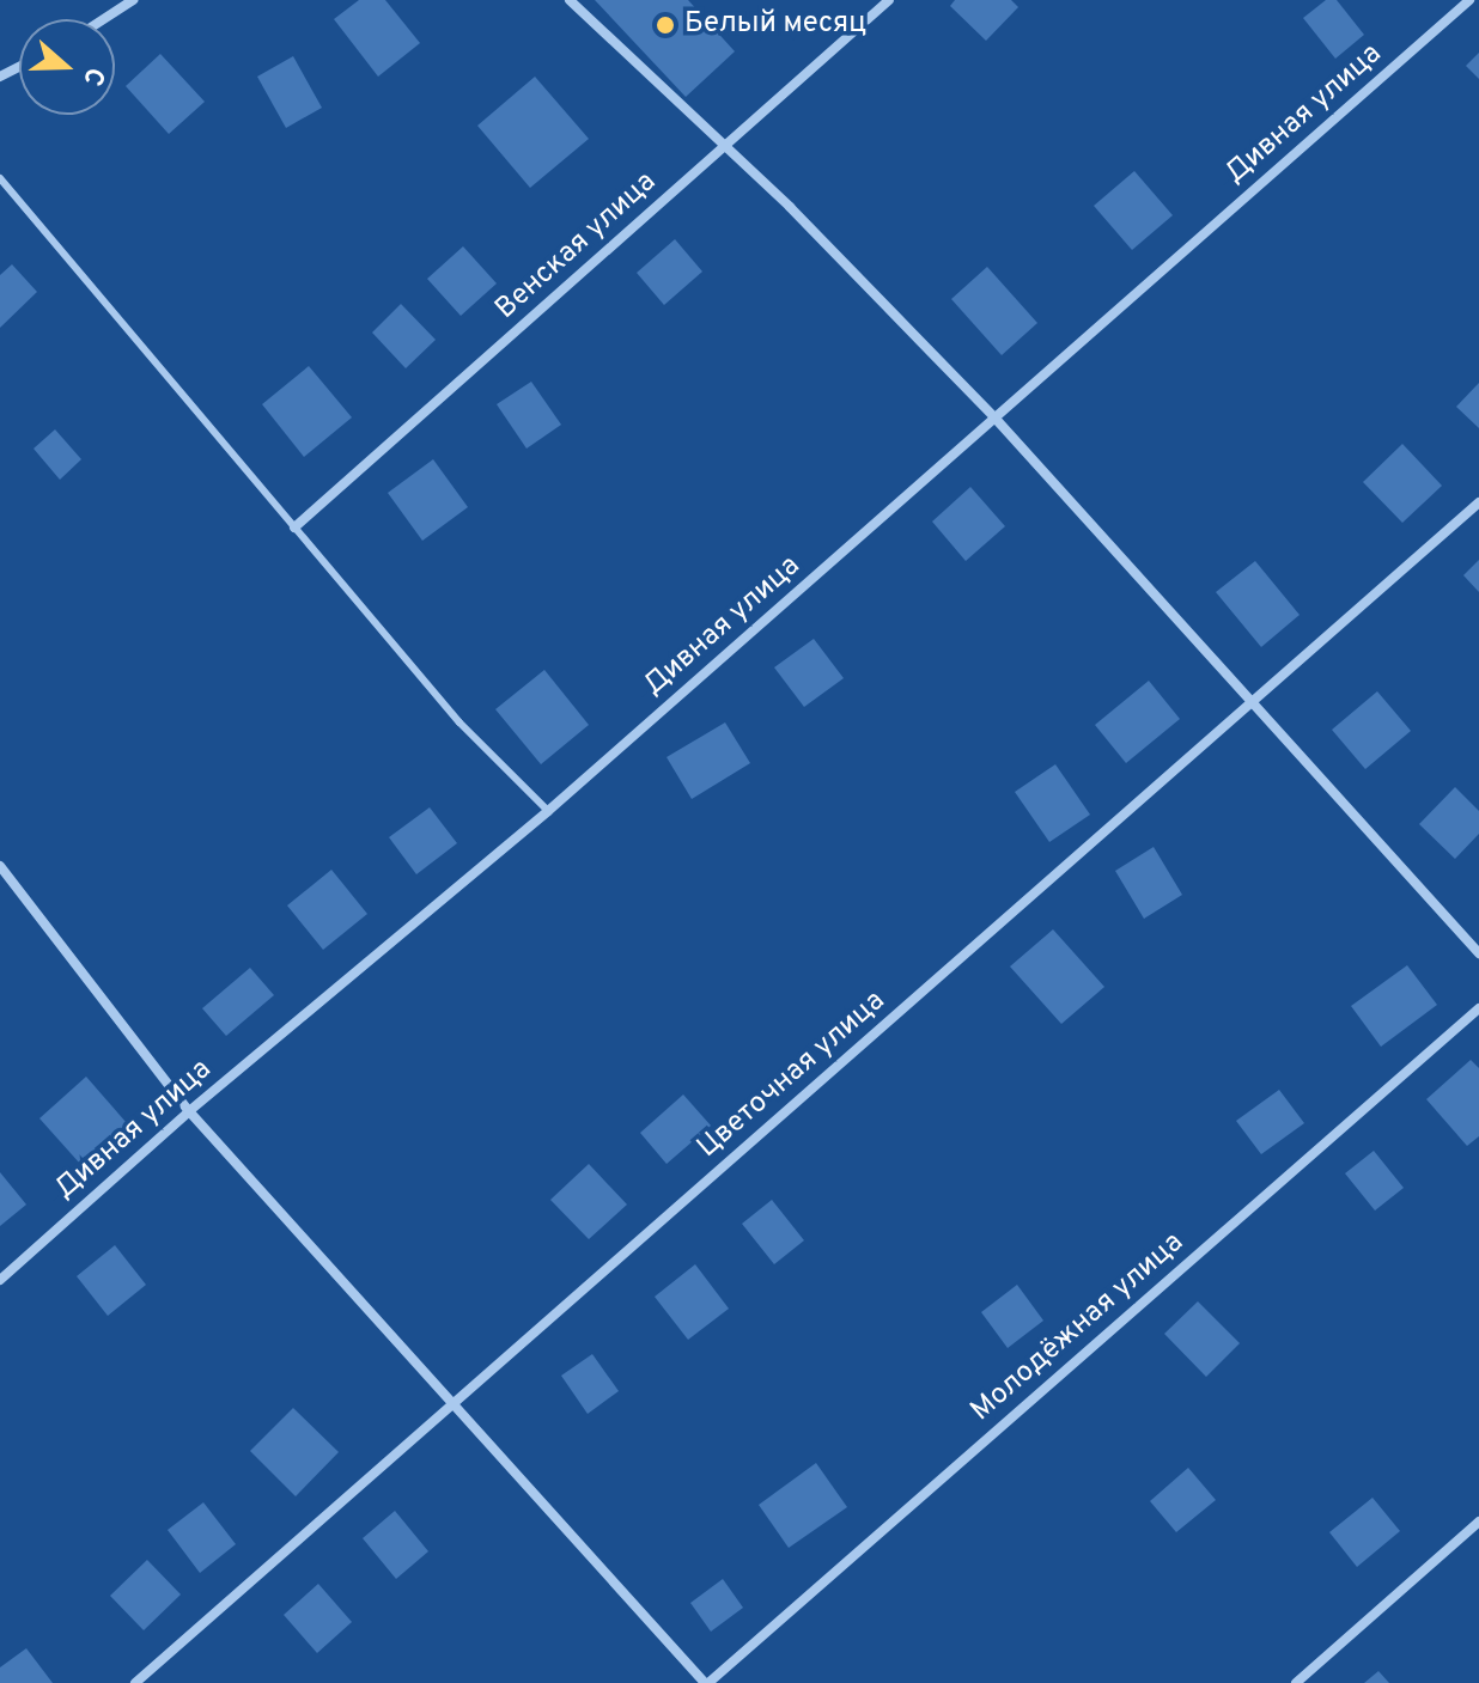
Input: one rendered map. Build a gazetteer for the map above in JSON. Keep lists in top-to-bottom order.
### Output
{
  "streets": {
    "street": [
      "Дивная улица",
      "Венская улица",
      "Цветочная улица",
      "Молодёжная улица"
    ]
  },
  "places": ["Белый месяц"],
  "north": "right"
}
